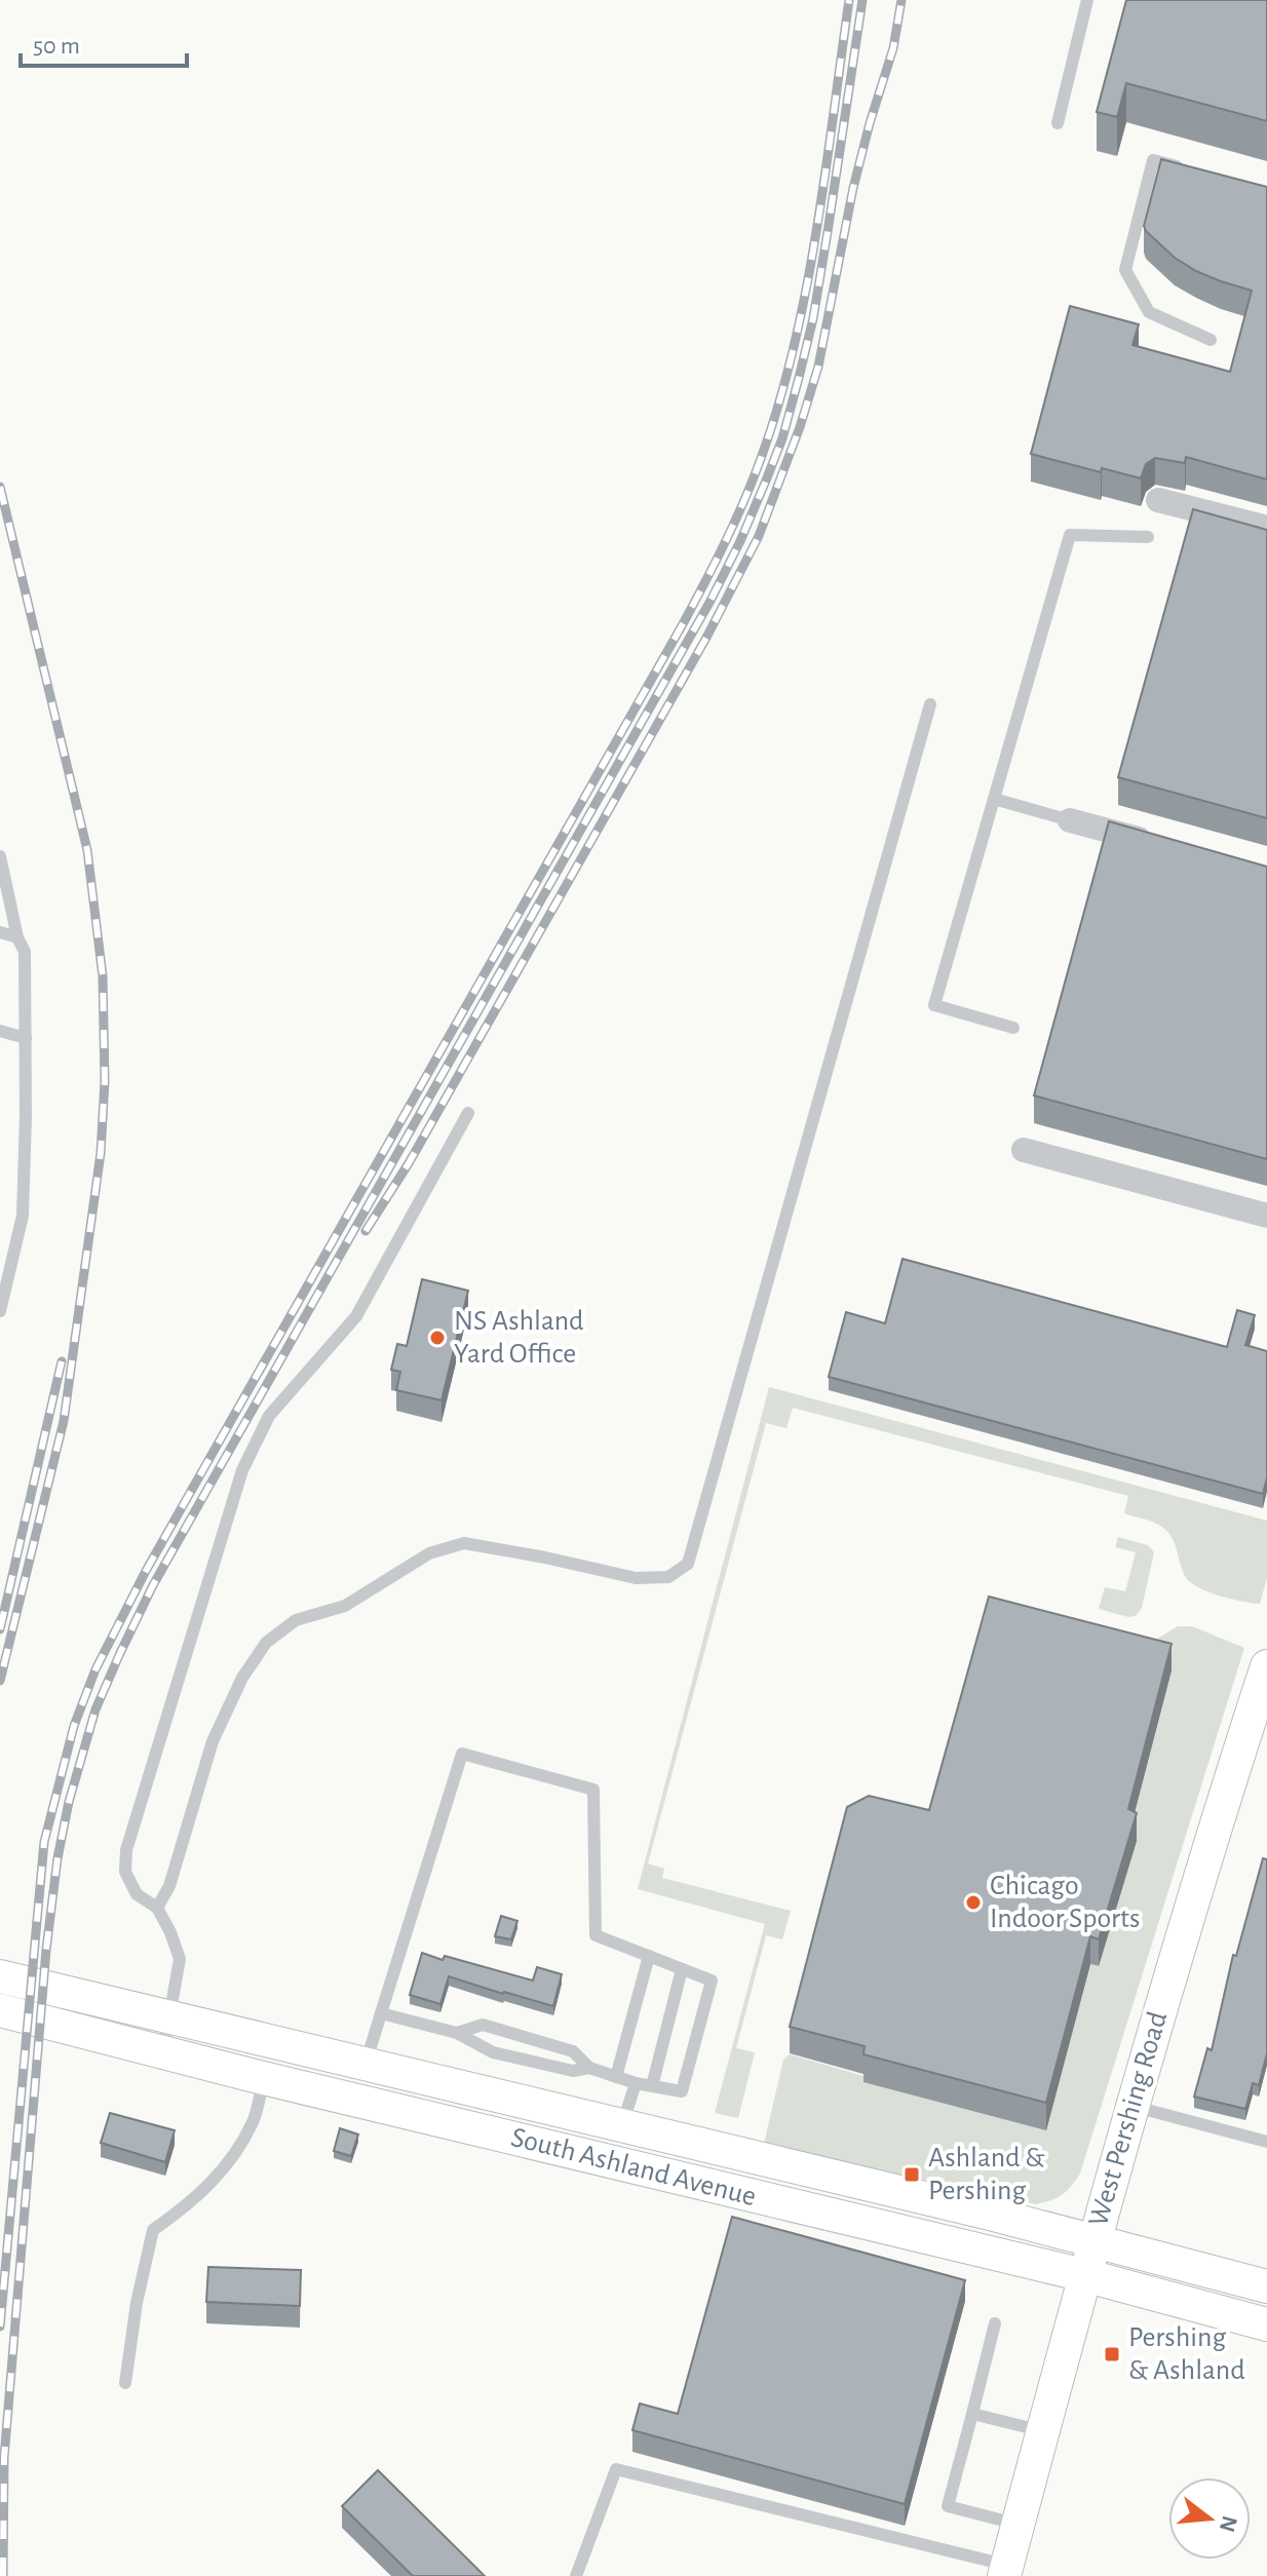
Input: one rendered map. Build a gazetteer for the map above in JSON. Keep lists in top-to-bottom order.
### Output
{
  "streets": {
    "main road": ["West Pershing Road", "South Ashland Avenue"]
  },
  "crossings": [
    ["West Pershing Road", "South Ashland Avenue"]
  ],
  "places": {
    "other": ["NS Ashland Yard Office", "Chicago Indoor Sports"],
    "transit": ["Ashland & Pershing", "Pershing & Ashland"]
  },
  "scale_bar": "50 m",
  "north": "right"
}
